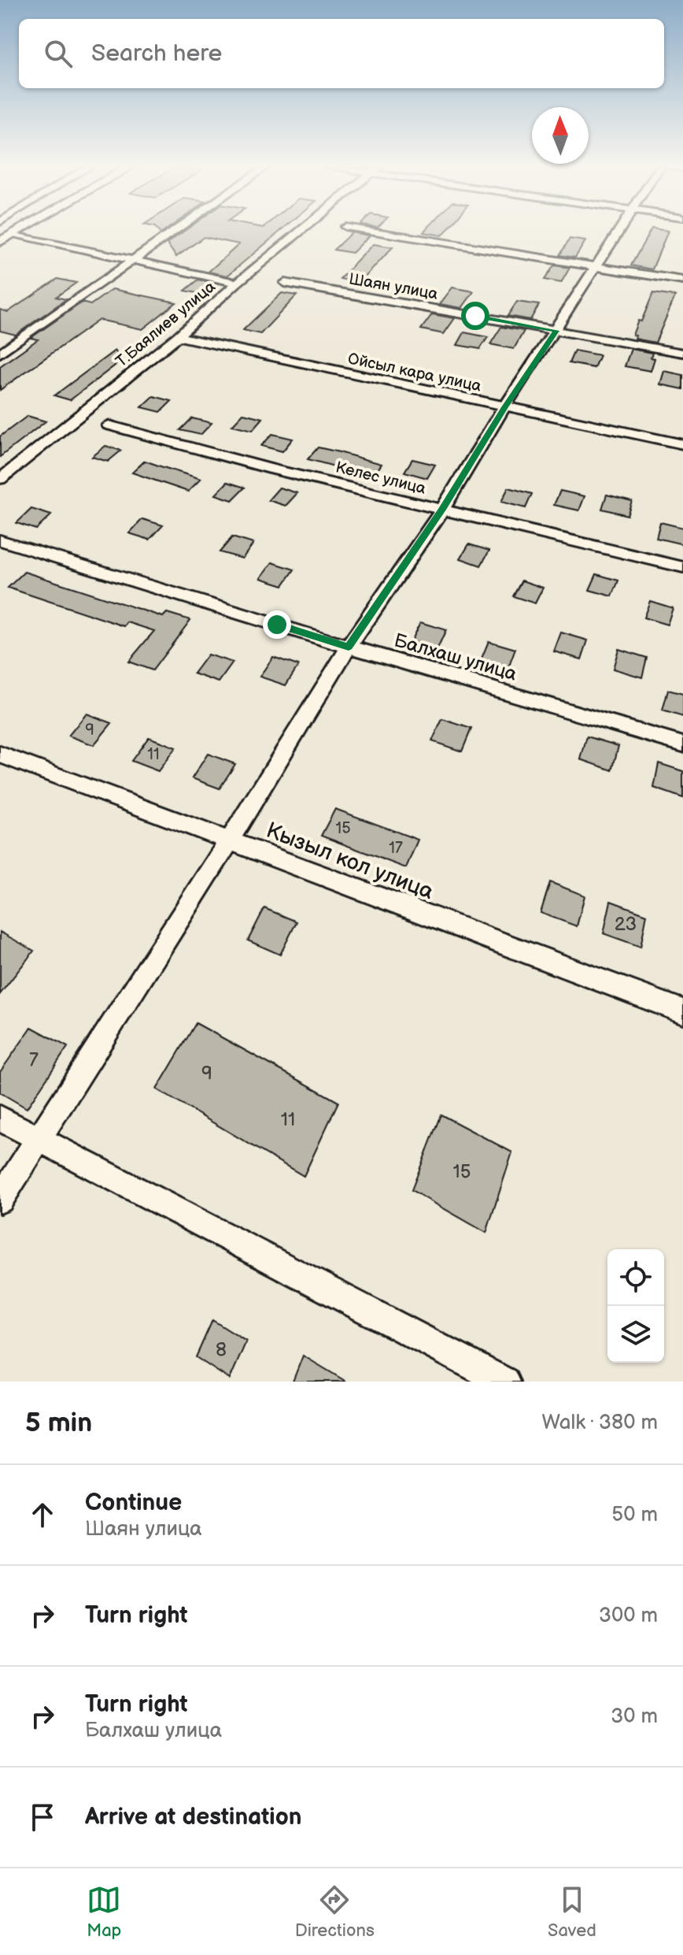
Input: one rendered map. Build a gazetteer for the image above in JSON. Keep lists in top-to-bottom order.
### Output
{
  "streets": {
    "street": [
      "Шаян улица",
      "Т.Баялиев улица",
      "Ойсыл кара улица",
      "Келес улица",
      "Балхаш улица",
      "Кызыл кол улица"
    ]
  },
  "crossings": [
    ["Т.Баялиев улица", "Ойсыл кара улица"]
  ],
  "house_numbers": [
    "9",
    "11",
    "15",
    "17",
    "23",
    "7",
    "9",
    "11",
    "15",
    "8"
  ],
  "north": "top",
  "page": {
    "search": "Search here",
    "heading": ["5 min", "Walk · 380 m"],
    "list": [
      ["Continue", "Шаян улица", "50 m"],
      ["Turn right", "300 m"],
      ["Turn right", "Балхаш улица", "30 m"],
      "Arrive at destination"
    ],
    "nav": ["Map", "Directions", "Saved"]
  }
}
